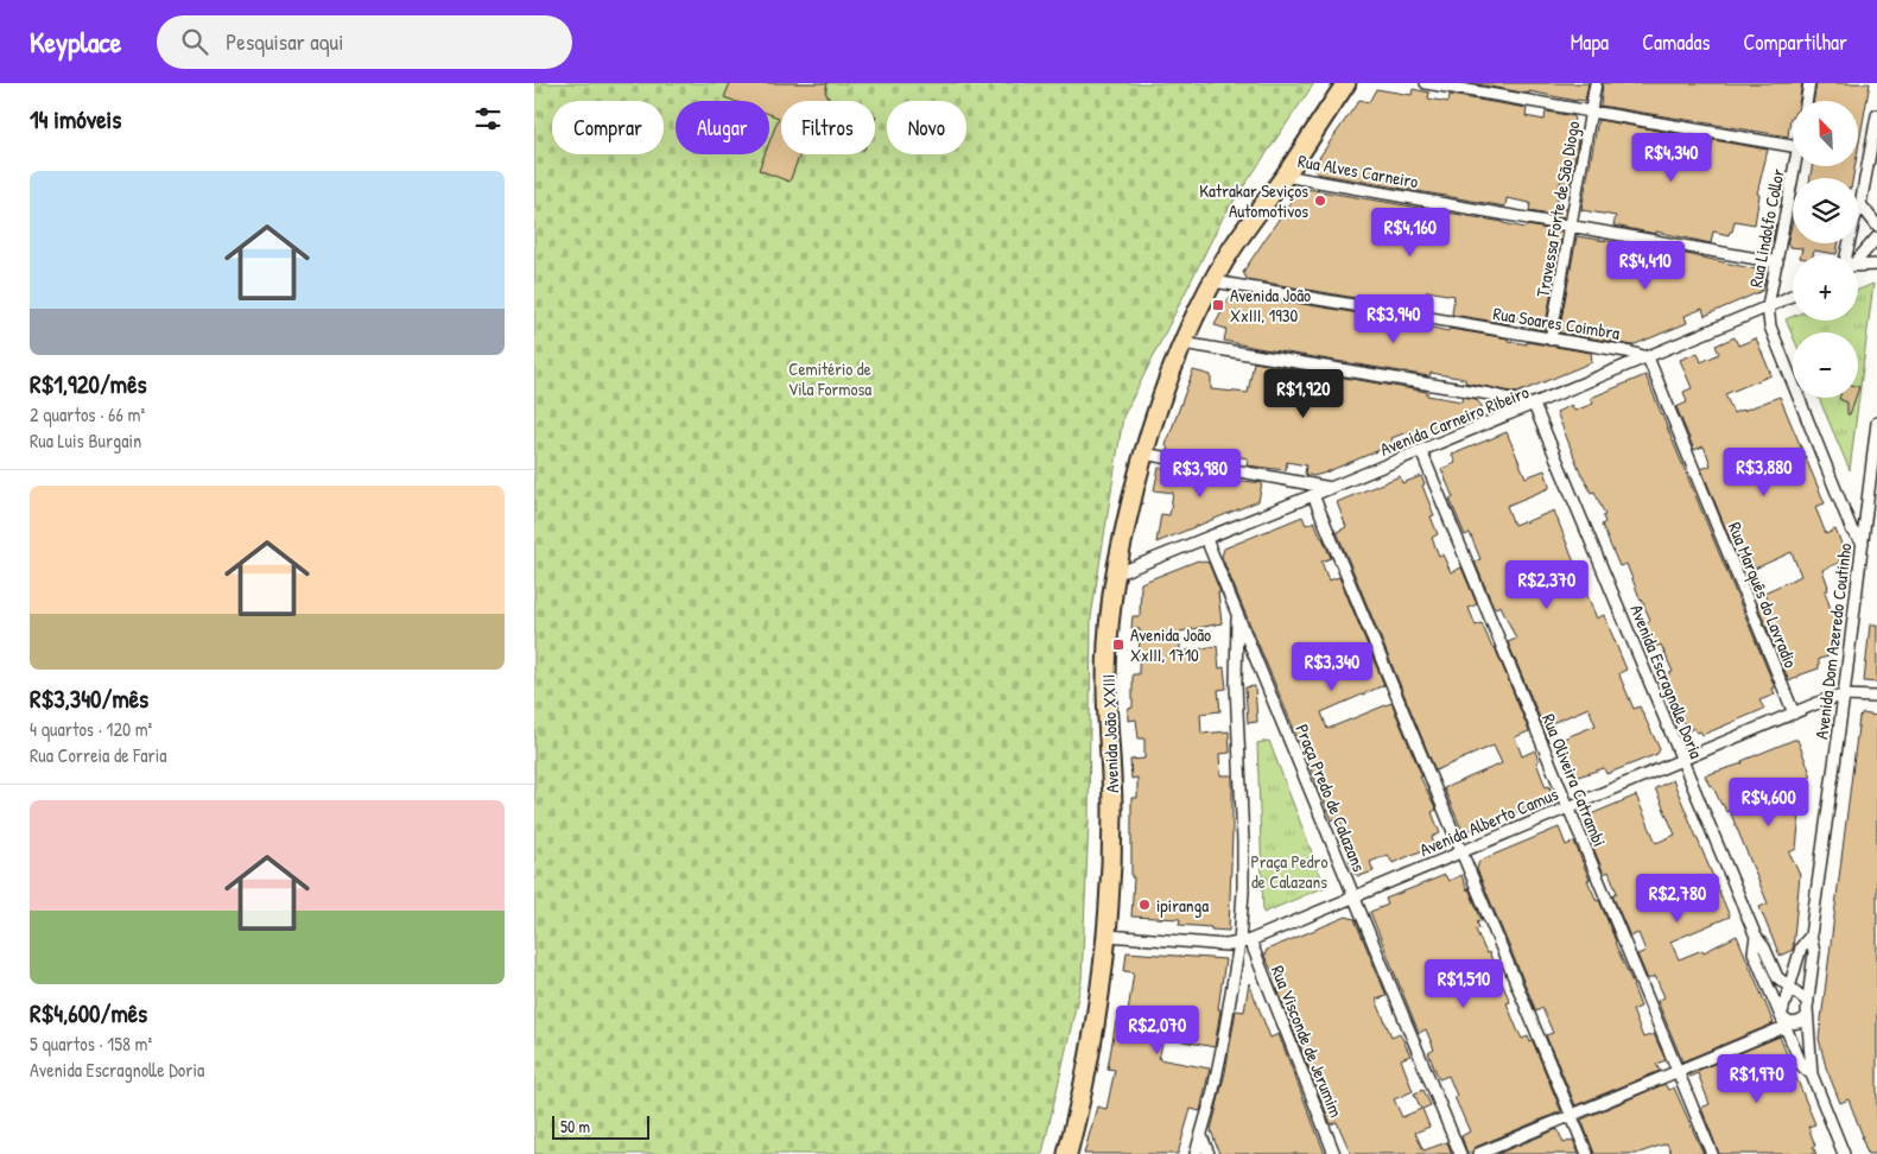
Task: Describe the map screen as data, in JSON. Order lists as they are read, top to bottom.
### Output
{
  "streets": {
    "main road": ["Avenida João XXIII"],
    "street": [
      "Rua Alves Carneiro",
      "Travessa Forte de São Diogo",
      "Rua Lindolfo Collor",
      "Rua Soares Coimbra",
      "Avenida Carneiro Ribeiro",
      "Rua Marquês do Lavradio",
      "Avenida Dom Azeredo Coutinho",
      "Avenida Escragnolle Doria",
      "Rua Oliveira Catrambi",
      "Praça Predo de Calazans",
      "Avenida Alberto Camus",
      "Rua Visconde de Jerumim"
    ]
  },
  "crossings": [
    ["Rua Alves Carneiro", "Travessa Forte de São Diogo"],
    ["Rua Alves Carneiro", "Rua Lindolfo Collor"],
    ["Rua Alves Carneiro", "Avenida João XXIII"],
    ["Travessa Forte de São Diogo", "Rua Soares Coimbra"],
    ["Rua Lindolfo Collor", "Avenida Carneiro Ribeiro"],
    ["Rua Soares Coimbra", "Avenida Carneiro Ribeiro"],
    ["Rua Soares Coimbra", "Rua Marquês do Lavradio"],
    ["Rua Soares Coimbra", "Avenida João XXIII"],
    ["Avenida Carneiro Ribeiro", "Rua Marquês do Lavradio"],
    ["Avenida Carneiro Ribeiro", "Avenida Escragnolle Doria"],
    ["Avenida Carneiro Ribeiro", "Avenida João XXIII"],
    ["Avenida Carneiro Ribeiro", "Rua Oliveira Catrambi"],
    ["Avenida Carneiro Ribeiro", "Praça Predo de Calazans"],
    ["Rua Marquês do Lavradio", "Avenida Alberto Camus"],
    ["Avenida Dom Azeredo Coutinho", "Avenida Escragnolle Doria"],
    ["Avenida Dom Azeredo Coutinho", "Avenida Alberto Camus"],
    ["Avenida Escragnolle Doria", "Avenida Alberto Camus"],
    ["Avenida João XXIII", "Avenida Alberto Camus"],
    ["Rua Oliveira Catrambi", "Avenida Alberto Camus"],
    ["Praça Predo de Calazans", "Avenida Alberto Camus"],
    ["Avenida Alberto Camus", "Rua Visconde de Jerumim"]
  ],
  "parks": ["Cemitério de Vila Formosa", "Praça Pedro de Calazans"],
  "places": {
    "other": ["Katrakar Seviços Automotivos", "ipiranga"],
    "transit": ["Avenida João XxIII, 1930", "Avenida João XxIII, 1710"]
  },
  "scale_bar": "50 m",
  "north": "top left",
  "page": {
    "header": "Keyplace",
    "search": "Pesquisar aqui",
    "nav": ["Mapa", "Camadas", "Compartilhar"],
    "heading": "14 imóveis",
    "map_buttons": ["+", "−"],
    "chip": [
      "Comprar",
      "Alugar",
      "Filtros",
      "Novo"
    ],
    "price": [
      "R$4,340",
      "R$4,160",
      "R$4,410",
      "R$3,940",
      "R$1,920",
      "R$3,880",
      "R$3,980",
      "R$2,370",
      "R$3,340",
      "R$4,600",
      "R$2,780",
      "R$1,510",
      "R$2,070",
      "R$1,970"
    ],
    "list": [
      {
        "name": "R$1,920/mês",
        "note": "2 quartos · 66 m² · Rua Luis Burgain"
      },
      {
        "name": "R$3,340/mês",
        "note": "4 quartos · 120 m² · Rua Correia de Faria"
      },
      {
        "name": "R$4,600/mês",
        "note": "5 quartos · 158 m² · Avenida Escragnolle Doria"
      }
    ],
    "scale": "50 m"
  }
}
